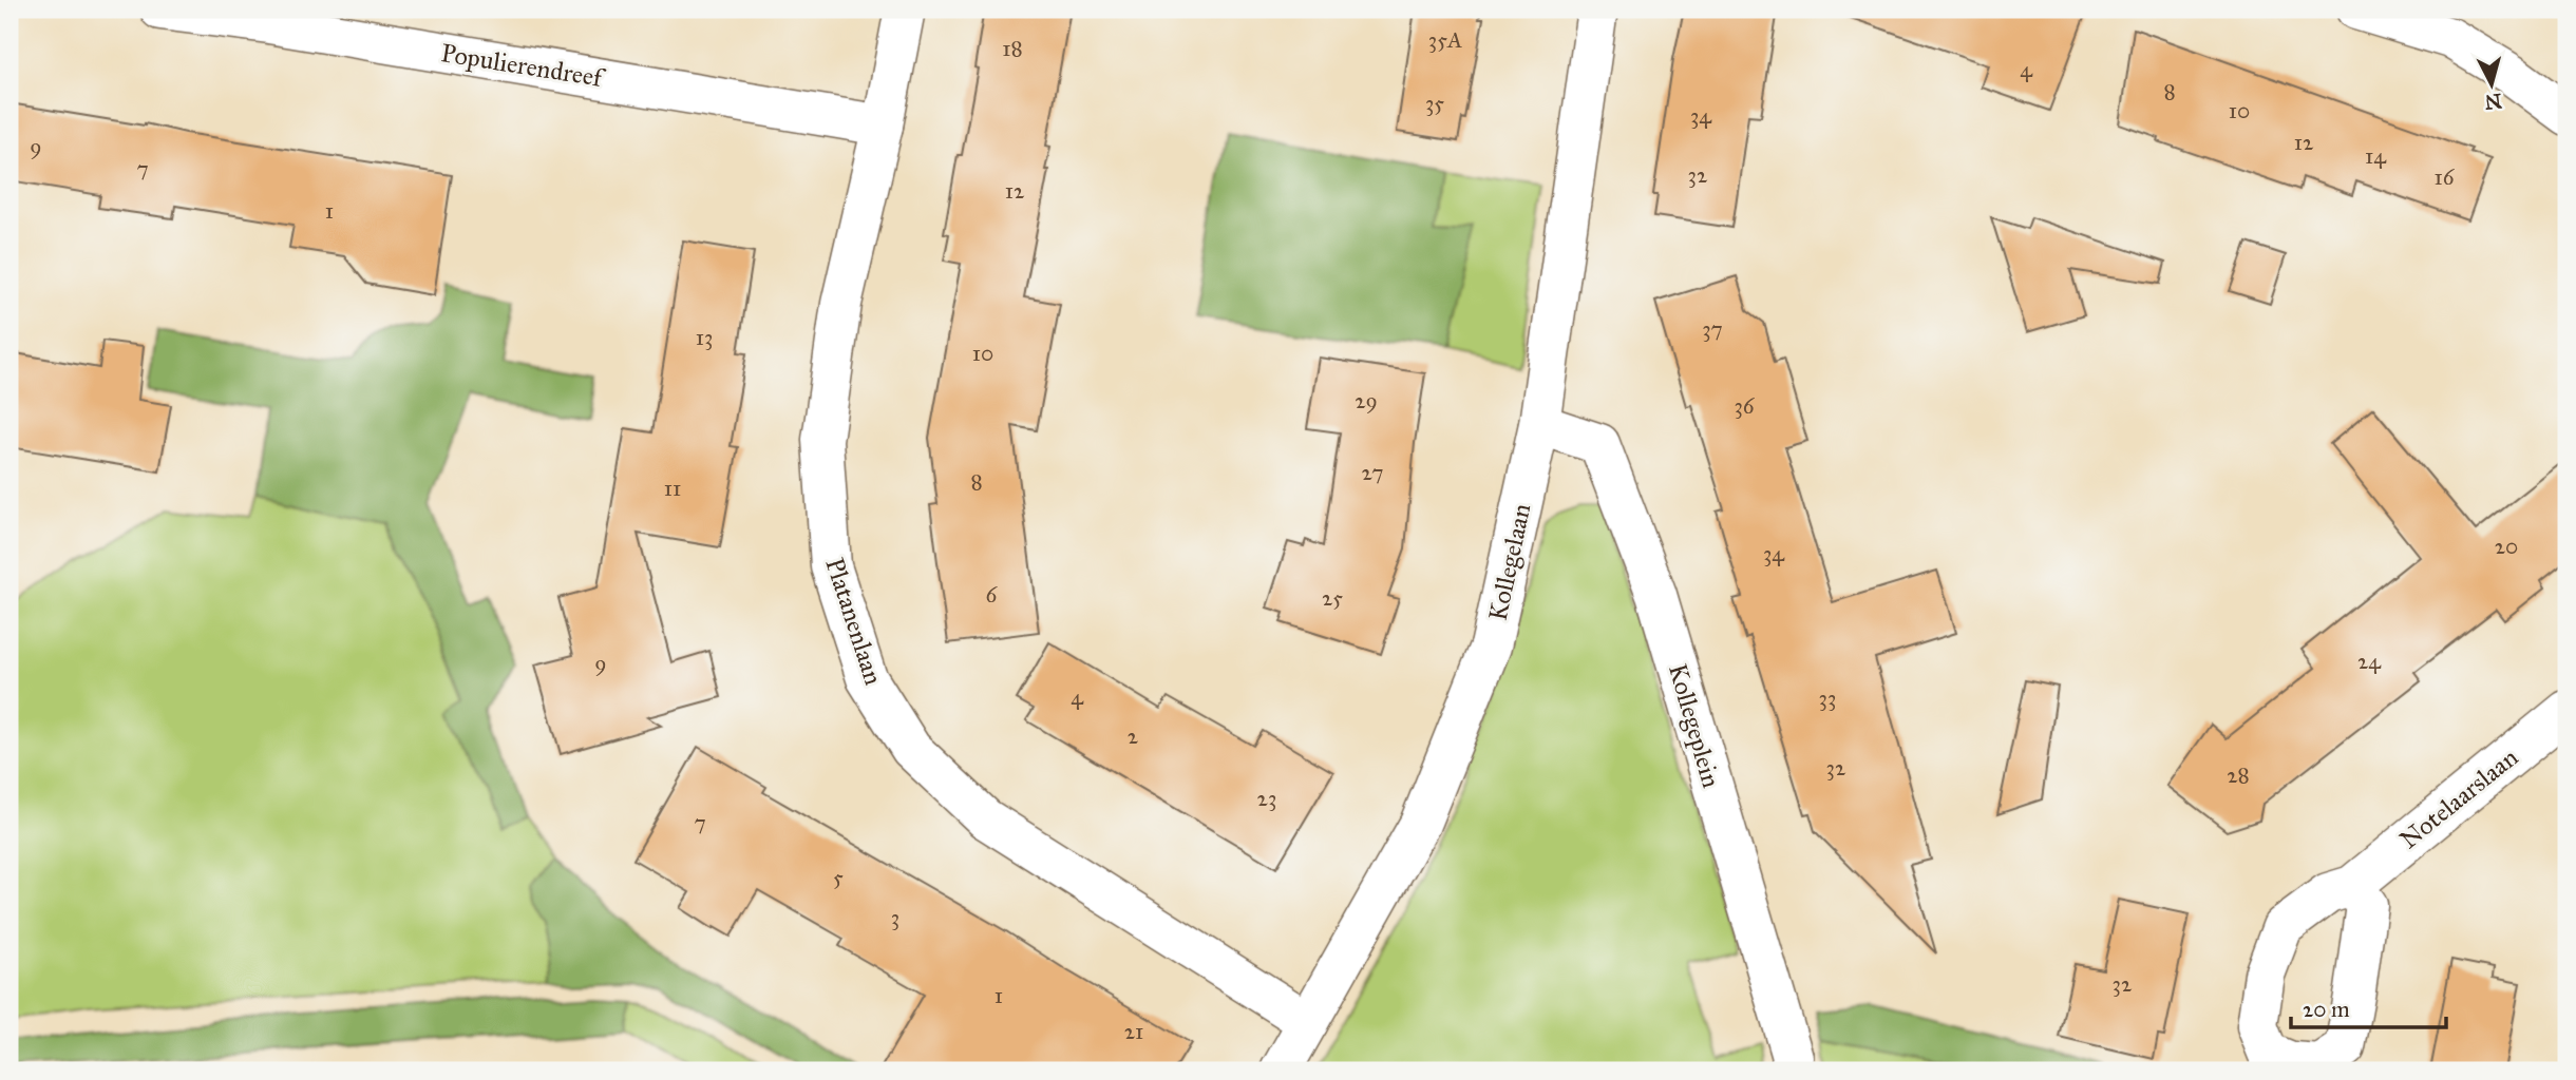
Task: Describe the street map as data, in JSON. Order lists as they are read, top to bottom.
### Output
{
  "streets": {
    "street": [
      "Populierendreef",
      "Kollegelaan",
      "Platanenlaan",
      "Kollegeplein",
      "Notelaarslaan"
    ]
  },
  "crossings": [
    ["Populierendreef", "Platanenlaan"],
    ["Kollegelaan", "Platanenlaan"],
    ["Kollegelaan", "Kollegeplein"]
  ],
  "house_numbers": [
    "35A",
    "18",
    "4",
    "8",
    "35",
    "10",
    "34",
    "12",
    "9",
    "14",
    "7",
    "32",
    "16",
    "12",
    "1",
    "37",
    "13",
    "10",
    "29",
    "36",
    "27",
    "8",
    "11",
    "20",
    "34",
    "6",
    "25",
    "24",
    "9",
    "4",
    "33",
    "2",
    "32",
    "28",
    "23",
    "7",
    "5",
    "3",
    "32",
    "1",
    "21"
  ],
  "scale_bar": "20 m",
  "north": "bottom"
}
